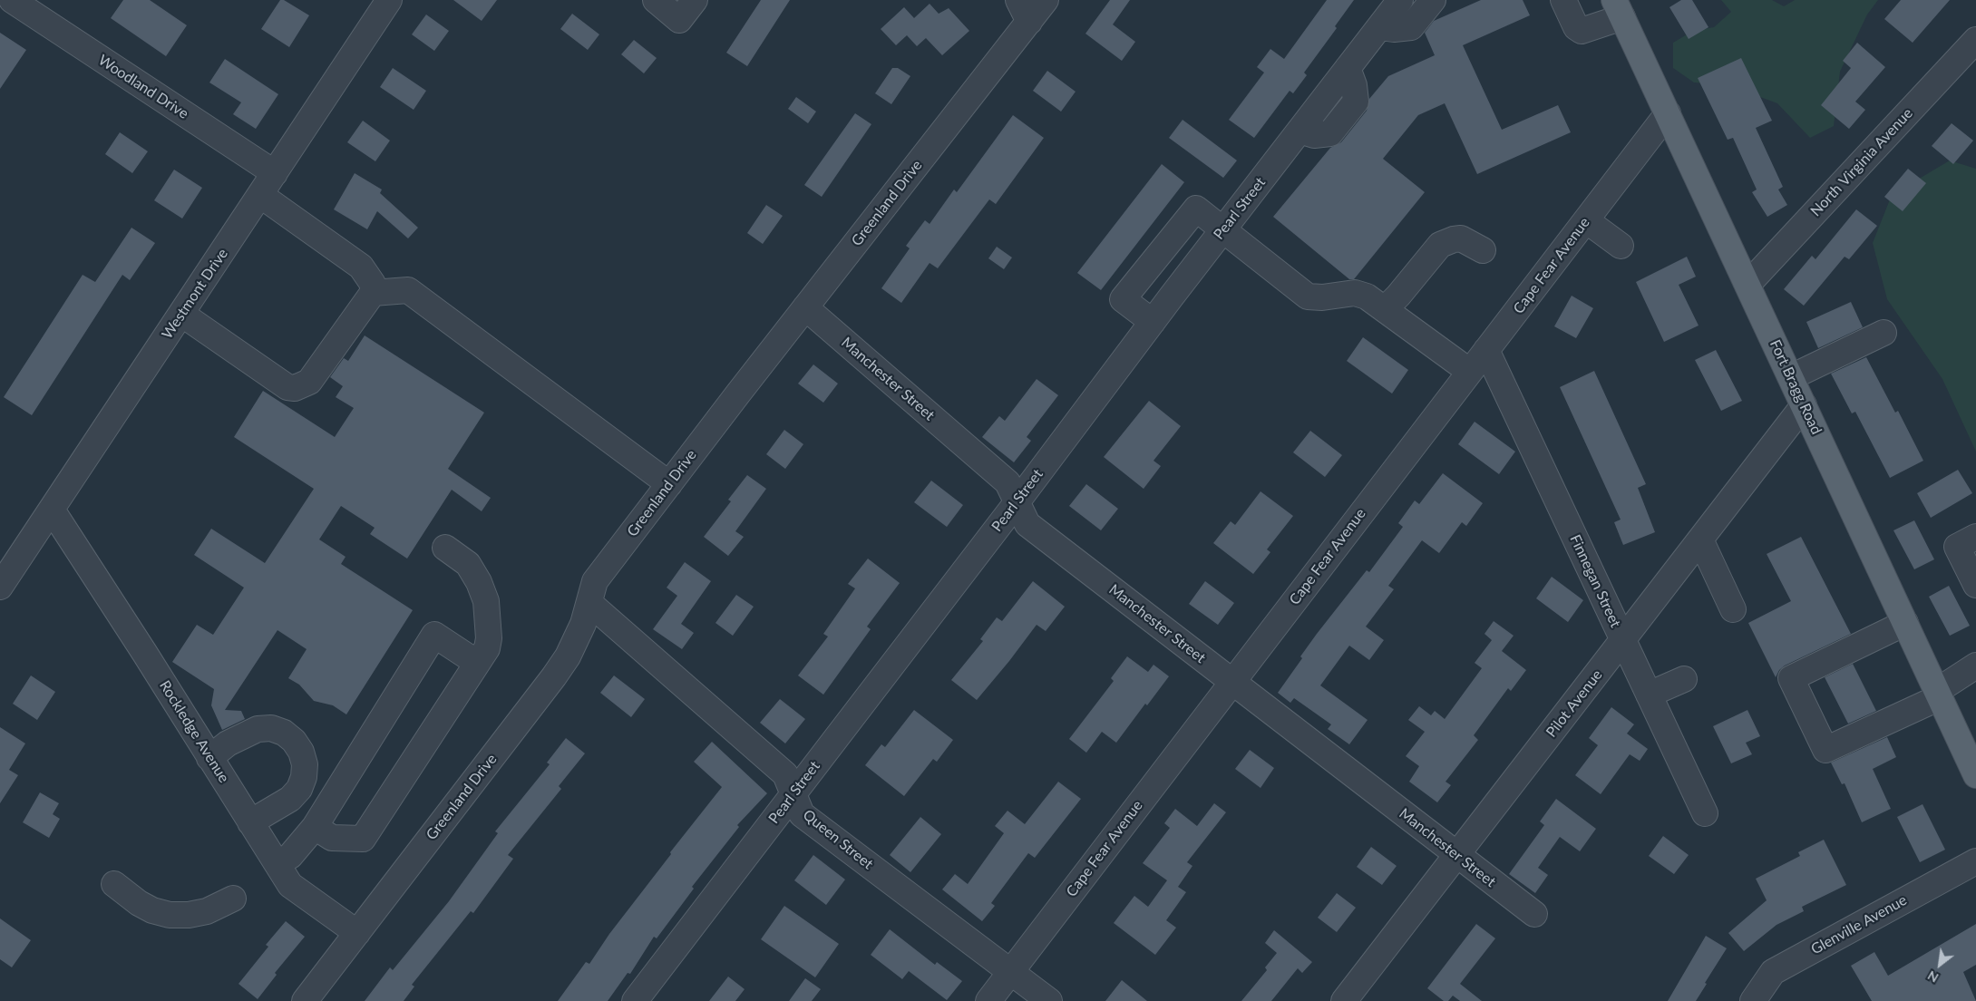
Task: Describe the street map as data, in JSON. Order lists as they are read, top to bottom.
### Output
{
  "streets": {
    "main road": ["Fort Bragg Road"],
    "street": [
      "Woodland Drive",
      "North Virginia Avenue",
      "Greenland Drive",
      "Pearl Street",
      "Cape Fear Avenue",
      "Westmont Drive",
      "Manchester Street",
      "Finnegan Street",
      "Pilot Avenue",
      "Rockledge Avenue",
      "Queen Street",
      "Glenville Avenue"
    ]
  },
  "crossings": [
    ["Woodland Drive", "Westmont Drive"],
    ["North Virginia Avenue", "Fort Bragg Road"],
    ["Greenland Drive", "Manchester Street"],
    ["Greenland Drive", "Rockledge Avenue"],
    ["Greenland Drive", "Queen Street"],
    ["Pearl Street", "Manchester Street"],
    ["Pearl Street", "Queen Street"],
    ["Cape Fear Avenue", "Manchester Street"],
    ["Cape Fear Avenue", "Fort Bragg Road"],
    ["Cape Fear Avenue", "Finnegan Street"],
    ["Cape Fear Avenue", "Queen Street"],
    ["Westmont Drive", "Rockledge Avenue"],
    ["Manchester Street", "Pilot Avenue"],
    ["Fort Bragg Road", "Pilot Avenue"],
    ["Finnegan Street", "Pilot Avenue"]
  ],
  "north": "bottom left"
}
